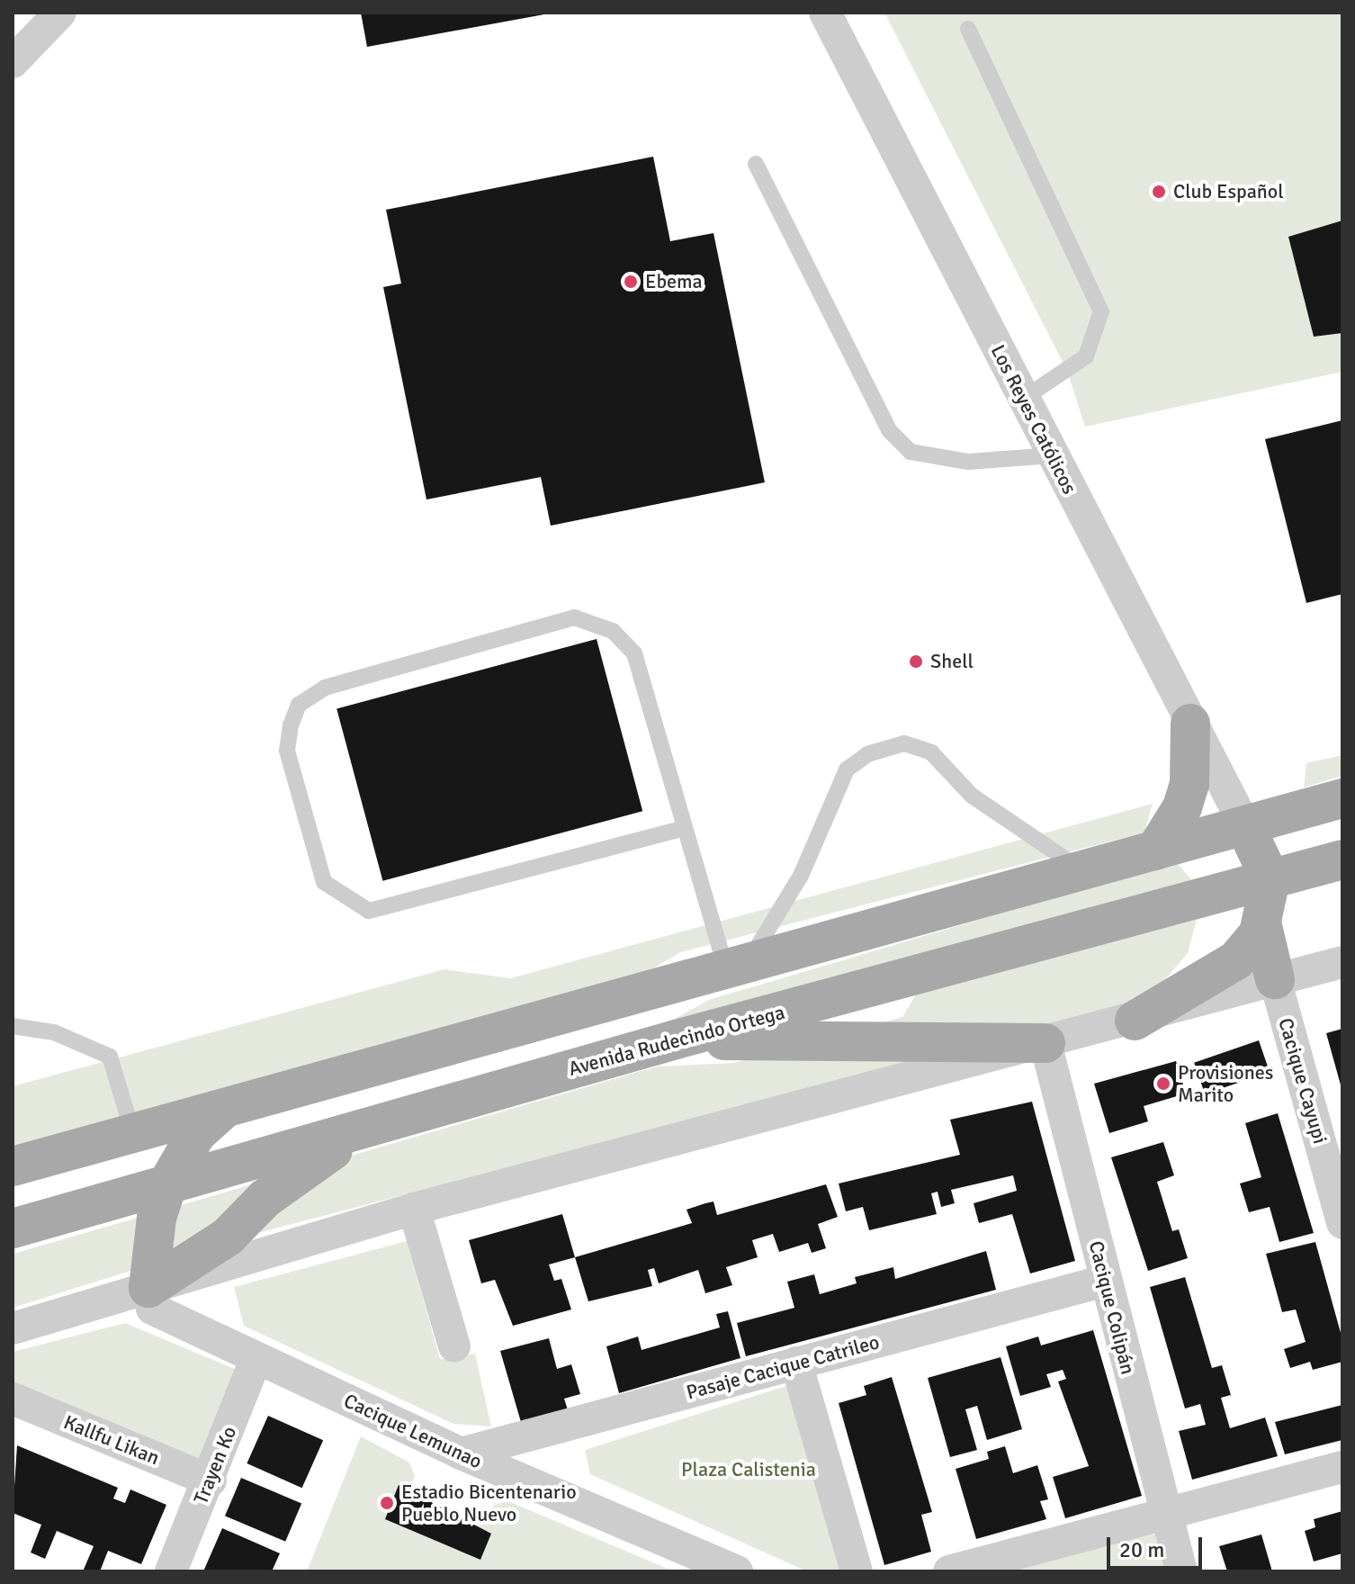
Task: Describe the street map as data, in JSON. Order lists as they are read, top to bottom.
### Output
{
  "streets": {
    "main road": ["Avenida Rudecindo Ortega"],
    "street": [
      "Los Reyes Católicos",
      "Cacique Cayupi",
      "Cacique Colipán",
      "Pasaje Cacique Catrileo",
      "Cacique Lemunao",
      "Kallfu Likan",
      "Trayen Ko"
    ]
  },
  "crossings": [
    ["Cacique Colipán", "Pasaje Cacique Catrileo"],
    ["Pasaje Cacique Catrileo", "Cacique Lemunao"],
    ["Cacique Lemunao", "Trayen Ko"],
    ["Kallfu Likan", "Trayen Ko"]
  ],
  "parks": ["Plaza Calistenia"],
  "places": [
    "Club Español",
    "Ebema",
    "Shell",
    "Provisiones Marito",
    "Estadio Bicentenario Pueblo Nuevo"
  ],
  "scale_bar": "20 m"
}
